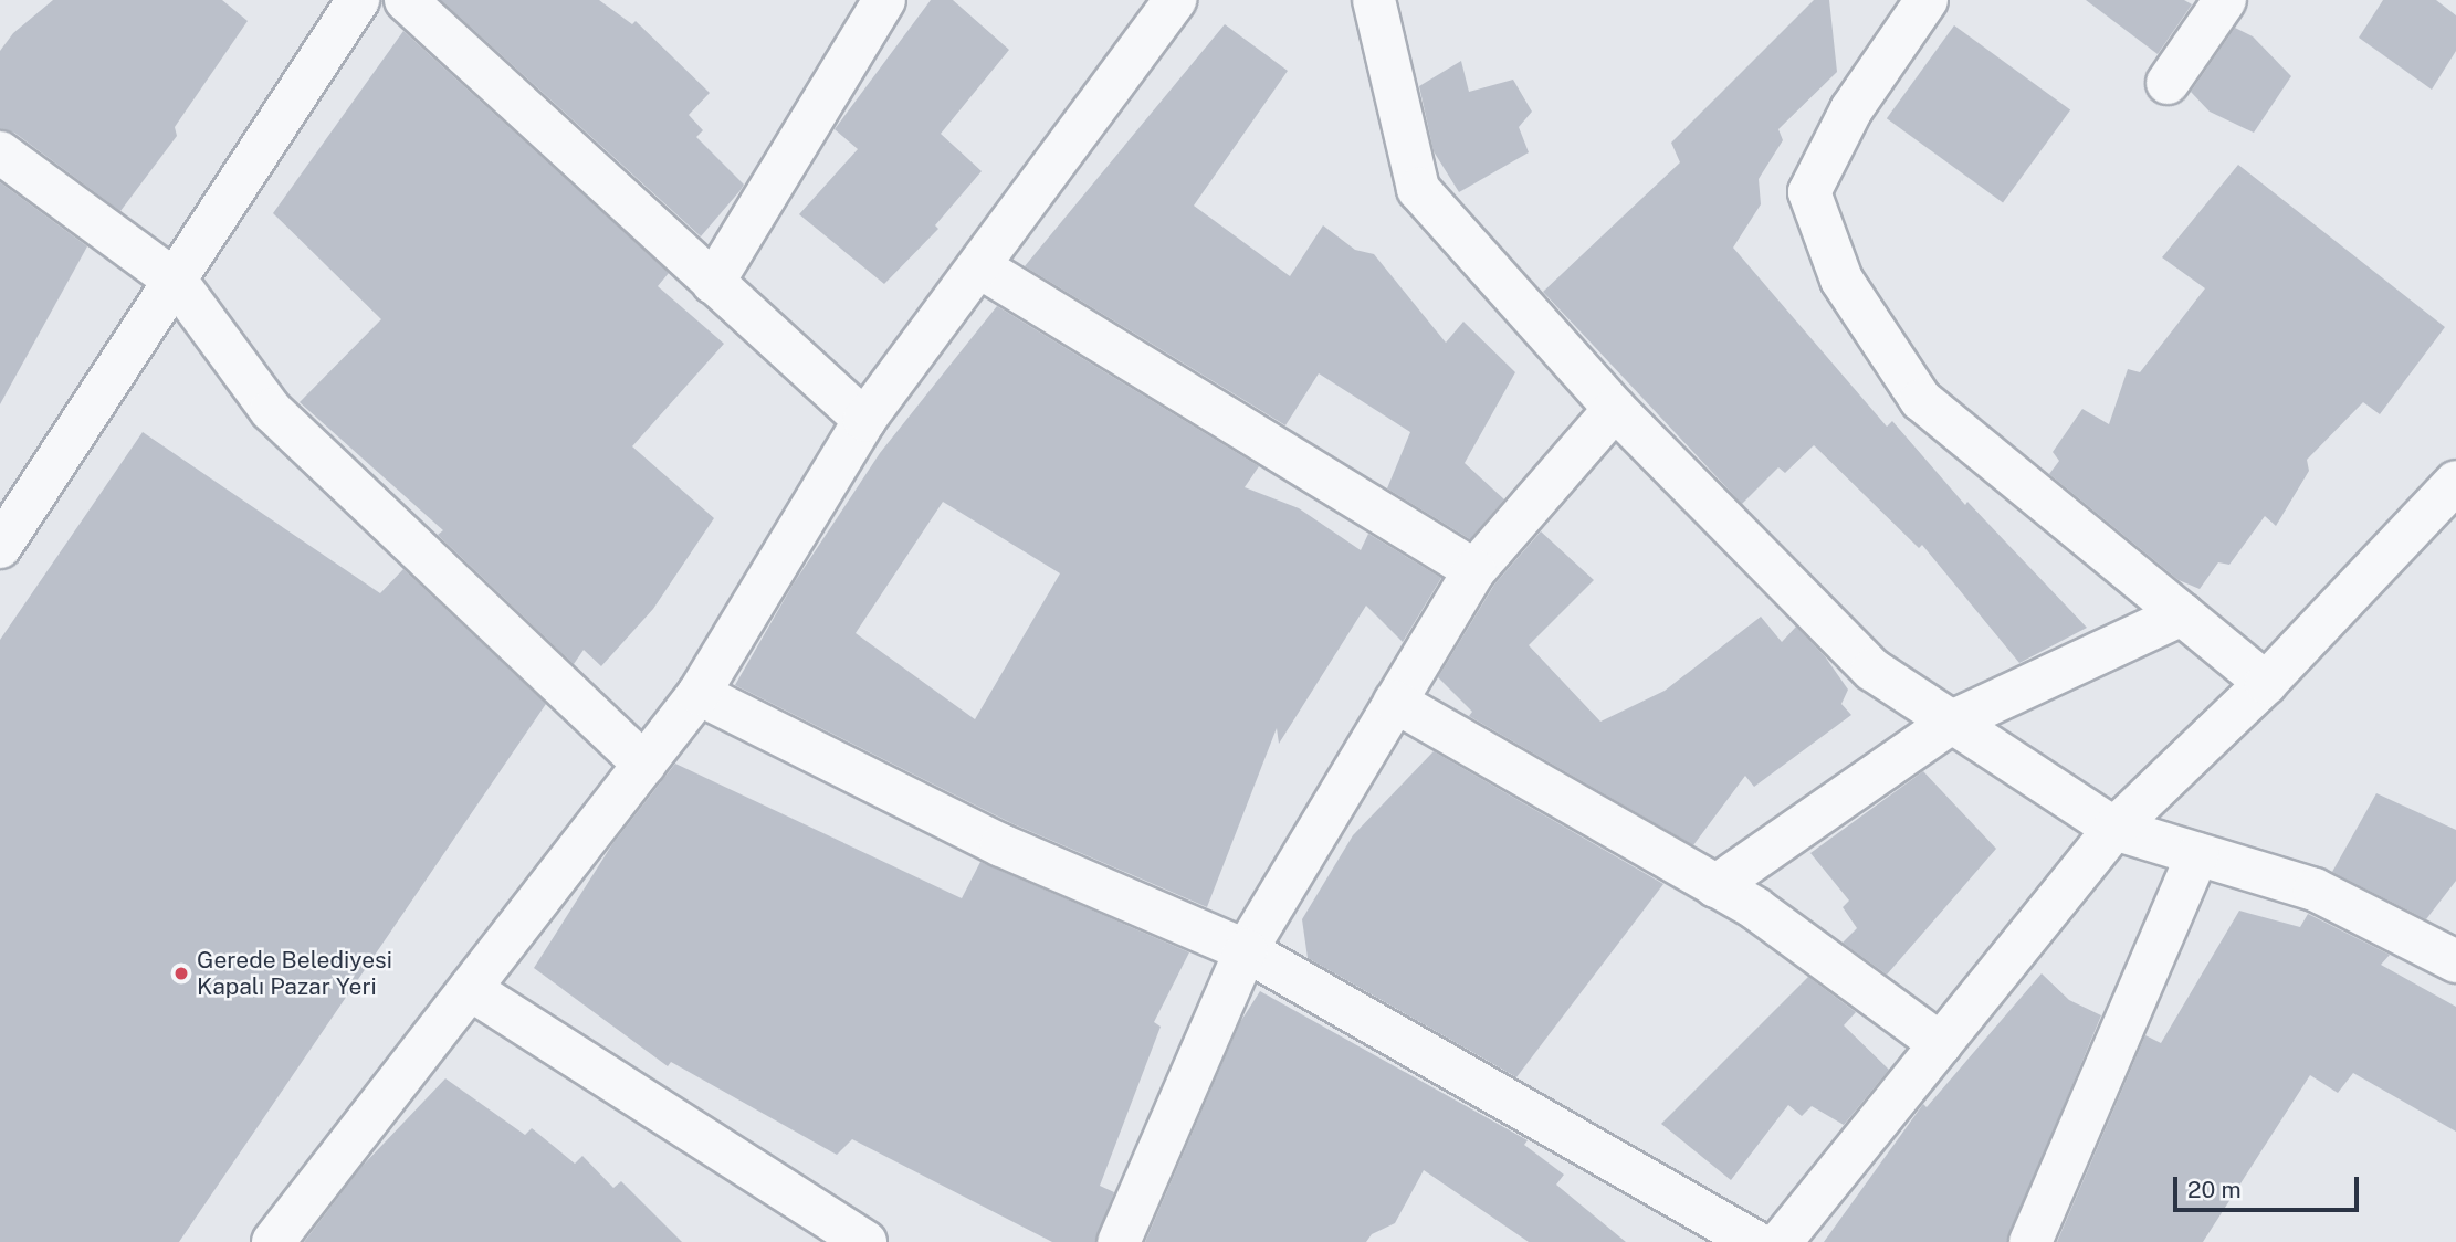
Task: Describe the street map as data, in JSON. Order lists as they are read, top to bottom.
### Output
{
  "places": ["Gerede Belediyesi Kapalı Pazar Yeri"],
  "scale_bar": "20 m"
}
